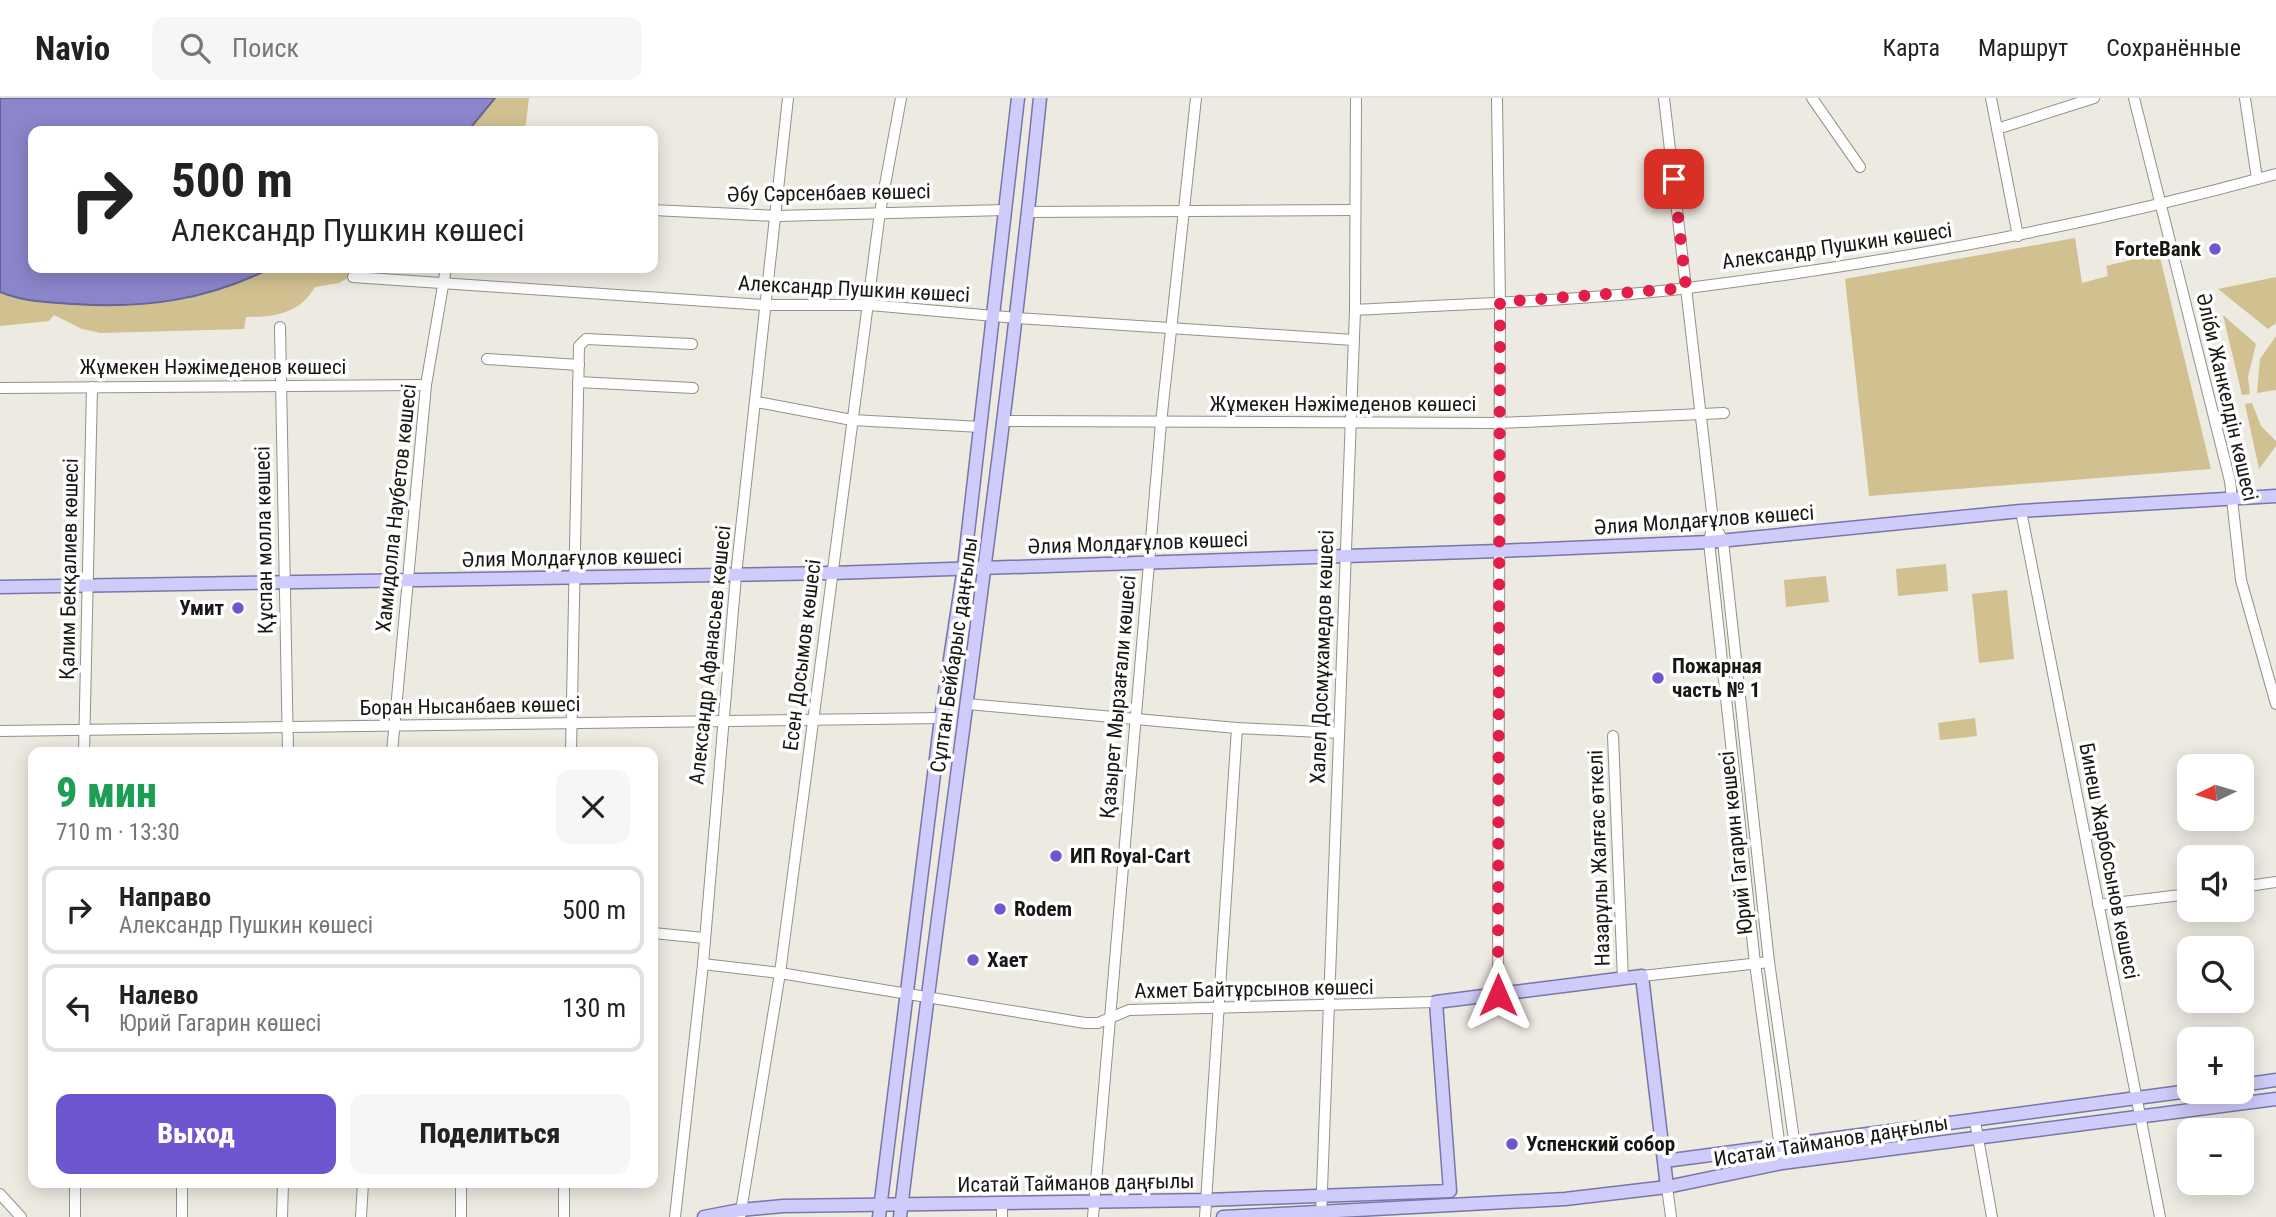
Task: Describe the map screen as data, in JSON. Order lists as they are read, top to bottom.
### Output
{
  "streets": {
    "main road": [
      "Әлия Молдағұлов көшесі",
      "Сұлтан Бейбарыс даңғылы",
      "Ахмет Байтұрсынов көшесі",
      "Исатай Тайманов даңғылы"
    ],
    "street": [
      "Әбу Сәрсенбаев көшесі",
      "Александр Пушкин көшесі",
      "Жұмекен Нәжімеденов көшесі",
      "Әліби Жанкелдін көшесі",
      "Хамидолла Наубетов көшесі",
      "Құспан молла көшесі",
      "Қалим Бекқалиев көшесі",
      "Александр Афанасьев көшесі",
      "Есен Досымов көшесі",
      "Халел Досмұхамедов көшесі",
      "Қазырет Мырзағали көшесі",
      "Боран Нысанбаев көшесі",
      "Юрий Гагарин көшесі",
      "Назарұлы Жалғас өткелі",
      "Бинеш Жарбосынов көшесі"
    ]
  },
  "crossings": [
    ["Әбу Сәрсенбаев көшесі", "Александр Афанасьев көшесі"],
    ["Әбу Сәрсенбаев көшесі", "Есен Досымов көшесі"],
    ["Әбу Сәрсенбаев көшесі", "Сұлтан Бейбарыс даңғылы"],
    ["Александр Пушкин көшесі", "Әліби Жанкелдін көшесі"],
    ["Александр Пушкин көшесі", "Хамидолла Наубетов көшесі"],
    ["Александр Пушкин көшесі", "Александр Афанасьев көшесі"],
    ["Александр Пушкин көшесі", "Есен Досымов көшесі"],
    ["Александр Пушкин көшесі", "Сұлтан Бейбарыс даңғылы"],
    ["Александр Пушкин көшесі", "Халел Досмұхамедов көшесі"],
    ["Александр Пушкин көшесі", "Қазырет Мырзағали көшесі"],
    ["Александр Пушкин көшесі", "Юрий Гагарин көшесі"],
    ["Жұмекен Нәжімеденов көшесі", "Хамидолла Наубетов көшесі"],
    ["Жұмекен Нәжімеденов көшесі", "Құспан молла көшесі"],
    ["Жұмекен Нәжімеденов көшесі", "Қалим Бекқалиев көшесі"],
    ["Жұмекен Нәжімеденов көшесі", "Сұлтан Бейбарыс даңғылы"],
    ["Жұмекен Нәжімеденов көшесі", "Халел Досмұхамедов көшесі"],
    ["Жұмекен Нәжімеденов көшесі", "Қазырет Мырзағали көшесі"],
    ["Жұмекен Нәжімеденов көшесі", "Юрий Гагарин көшесі"],
    ["Әліби Жанкелдін көшесі", "Әлия Молдағұлов көшесі"],
    ["Хамидолла Наубетов көшесі", "Әлия Молдағұлов көшесі"],
    ["Хамидолла Наубетов көшесі", "Боран Нысанбаев көшесі"],
    ["Әлия Молдағұлов көшесі", "Құспан молла көшесі"],
    ["Әлия Молдағұлов көшесі", "Қалим Бекқалиев көшесі"],
    ["Әлия Молдағұлов көшесі", "Александр Афанасьев көшесі"],
    ["Әлия Молдағұлов көшесі", "Есен Досымов көшесі"],
    ["Әлия Молдағұлов көшесі", "Сұлтан Бейбарыс даңғылы"],
    ["Әлия Молдағұлов көшесі", "Халел Досмұхамедов көшесі"],
    ["Әлия Молдағұлов көшесі", "Қазырет Мырзағали көшесі"],
    ["Әлия Молдағұлов көшесі", "Юрий Гагарин көшесі"],
    ["Әлия Молдағұлов көшесі", "Бинеш Жарбосынов көшесі"],
    ["Құспан молла көшесі", "Боран Нысанбаев көшесі"],
    ["Қалим Бекқалиев көшесі", "Боран Нысанбаев көшесі"],
    ["Александр Афанасьев көшесі", "Боран Нысанбаев көшесі"],
    ["Александр Афанасьев көшесі", "Ахмет Байтұрсынов көшесі"],
    ["Есен Досымов көшесі", "Боран Нысанбаев көшесі"],
    ["Есен Досымов көшесі", "Ахмет Байтұрсынов көшесі"],
    ["Есен Досымов көшесі", "Исатай Тайманов даңғылы"],
    ["Сұлтан Бейбарыс даңғылы", "Боран Нысанбаев көшесі"],
    ["Сұлтан Бейбарыс даңғылы", "Ахмет Байтұрсынов көшесі"],
    ["Сұлтан Бейбарыс даңғылы", "Исатай Тайманов даңғылы"],
    ["Халел Досмұхамедов көшесі", "Ахмет Байтұрсынов көшесі"],
    ["Халел Досмұхамедов көшесі", "Исатай Тайманов даңғылы"],
    ["Қазырет Мырзағали көшесі", "Ахмет Байтұрсынов көшесі"],
    ["Қазырет Мырзағали көшесі", "Исатай Тайманов даңғылы"],
    ["Юрий Гагарин көшесі", "Ахмет Байтұрсынов көшесі"],
    ["Юрий Гагарин көшесі", "Исатай Тайманов даңғылы"],
    ["Назарұлы Жалғас өткелі", "Ахмет Байтұрсынов көшесі"],
    ["Бинеш Жарбосынов көшесі", "Исатай Тайманов даңғылы"]
  ],
  "places": [
    "ForteBank",
    "Умит",
    "Пожарная часть № 1",
    "ИП Royal-Cart",
    "Rodem",
    "Хает",
    "Успенский собор"
  ],
  "north": "left",
  "page": {
    "header": "Navio",
    "search": "Поиск",
    "nav": ["Карта", "Маршрут", "Сохранённые"],
    "turn": ["500 m", "Александр Пушкин көшесі"],
    "heading": ["9 мин", "710 m · 13:30"],
    "map_buttons": ["+", "−"],
    "list": [
      {
        "name": "Направо",
        "note": "Александр Пушкин көшесі",
        "value": "500 m"
      },
      {
        "name": "Налево",
        "note": "Юрий Гагарин көшесі",
        "value": "130 m"
      }
    ],
    "buttons": ["Выход", "Поделиться"]
  }
}
